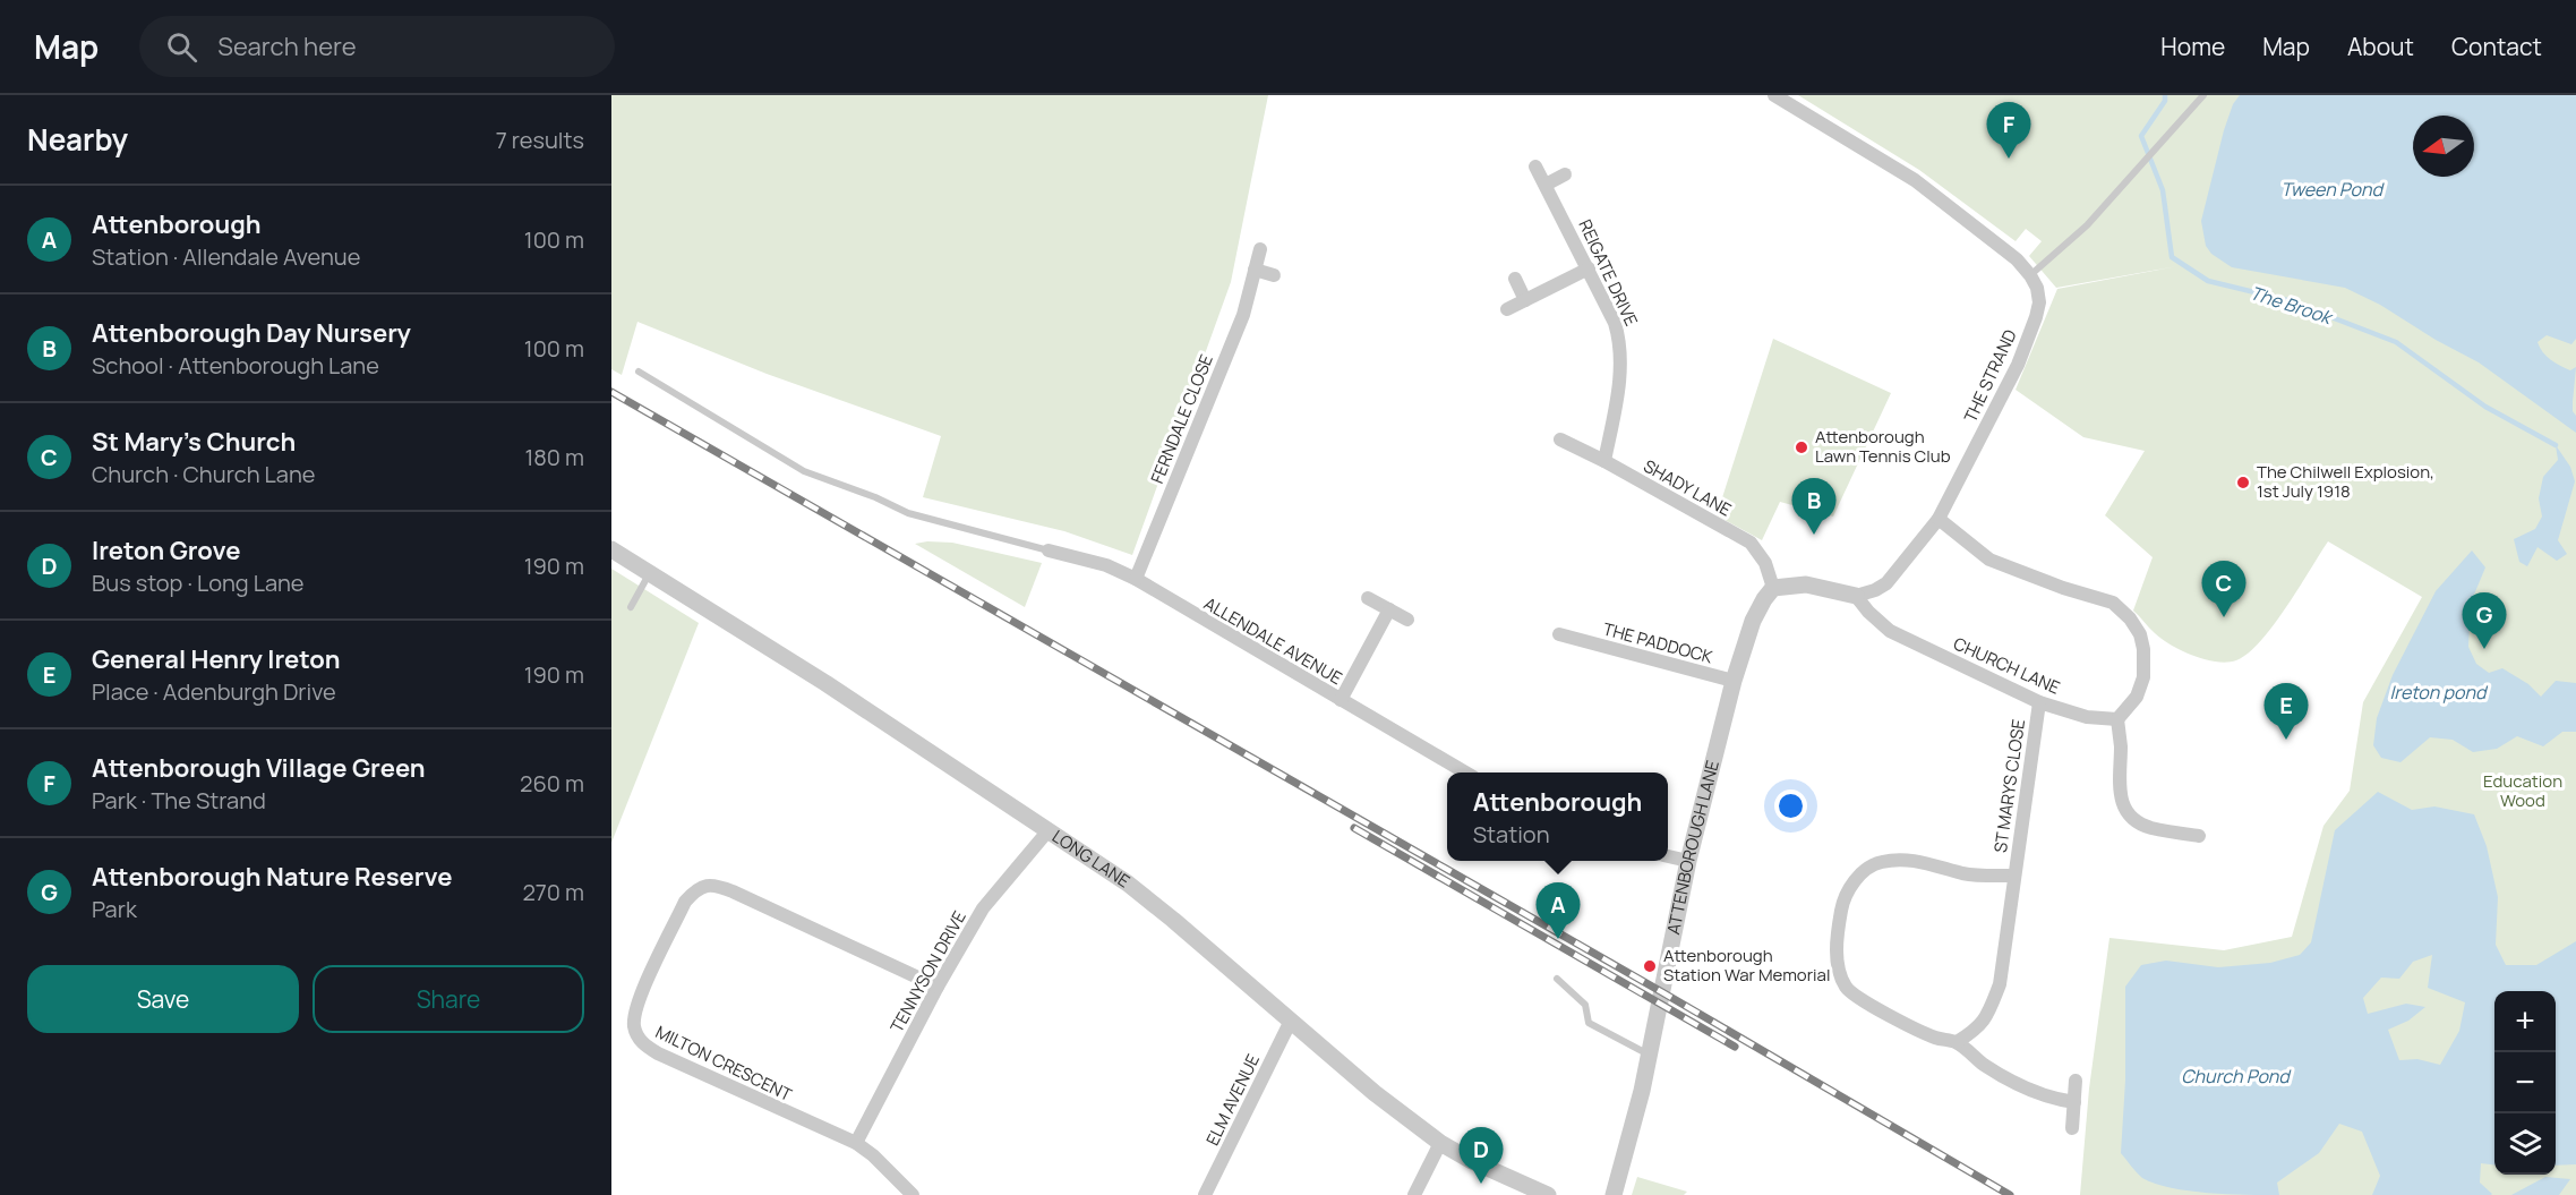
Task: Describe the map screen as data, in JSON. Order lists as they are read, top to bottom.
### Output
{
  "streets": {
    "street": [
      "REIGATE DRIVE",
      "THE STRAND",
      "FERNDALE CLOSE",
      "SHADY LANE",
      "ALLENDALE AVENUE",
      "THE PADDOCK",
      "CHURCH LANE",
      "ST MARYS CLOSE",
      "ATTENBOROUGH LANE",
      "LONG LANE",
      "TENNYSON DRIVE",
      "MILTON CRESCENT",
      "ELM AVENUE"
    ]
  },
  "crossings": [
    ["REIGATE DRIVE", "SHADY LANE"],
    ["THE STRAND", "CHURCH LANE"],
    ["FERNDALE CLOSE", "ALLENDALE AVENUE"],
    ["SHADY LANE", "ATTENBOROUGH LANE"],
    ["THE PADDOCK", "ATTENBOROUGH LANE"],
    ["CHURCH LANE", "ST MARYS CLOSE"],
    ["LONG LANE", "TENNYSON DRIVE"],
    ["LONG LANE", "ELM AVENUE"],
    ["TENNYSON DRIVE", "MILTON CRESCENT"]
  ],
  "water": [
    "Tween Pond",
    "The Brook",
    "Ireton pond",
    "Church Pond"
  ],
  "parks": ["Education Wood"],
  "places": ["Attenborough Lawn Tennis Club", "The Chilwell Explosion, 1st July 1918", "Attenborough Station War Memorial"],
  "north": "left",
  "page": {
    "header": "Map",
    "search": "Search here",
    "nav": [
      "Home",
      "Map",
      "About",
      "Contact"
    ],
    "heading": ["Nearby", "7 results"],
    "pins": [
      "F",
      "B",
      "C",
      "G",
      "E",
      "A",
      "D"
    ],
    "list": [
      {
        "mark": "A",
        "name": "Attenborough",
        "note": "Station · Allendale Avenue",
        "value": "100 m"
      },
      {
        "mark": "B",
        "name": "Attenborough Day Nursery",
        "note": "School · Attenborough Lane",
        "value": "100 m"
      },
      {
        "mark": "C",
        "name": "St Mary's Church",
        "note": "Church · Church Lane",
        "value": "180 m"
      },
      {
        "mark": "D",
        "name": "Ireton Grove",
        "note": "Bus stop · Long Lane",
        "value": "190 m"
      },
      {
        "mark": "E",
        "name": "General Henry Ireton",
        "note": "Place · Adenburgh Drive",
        "value": "190 m"
      },
      {
        "mark": "F",
        "name": "Attenborough Village Green",
        "note": "Park · The Strand",
        "value": "260 m"
      },
      {
        "mark": "G",
        "name": "Attenborough Nature Reserve",
        "note": "Park",
        "value": "270 m"
      }
    ],
    "popup": ["Attenborough", "Station"],
    "buttons": ["Save", "Share"],
    "map_buttons": ["+", "−"]
  }
}
